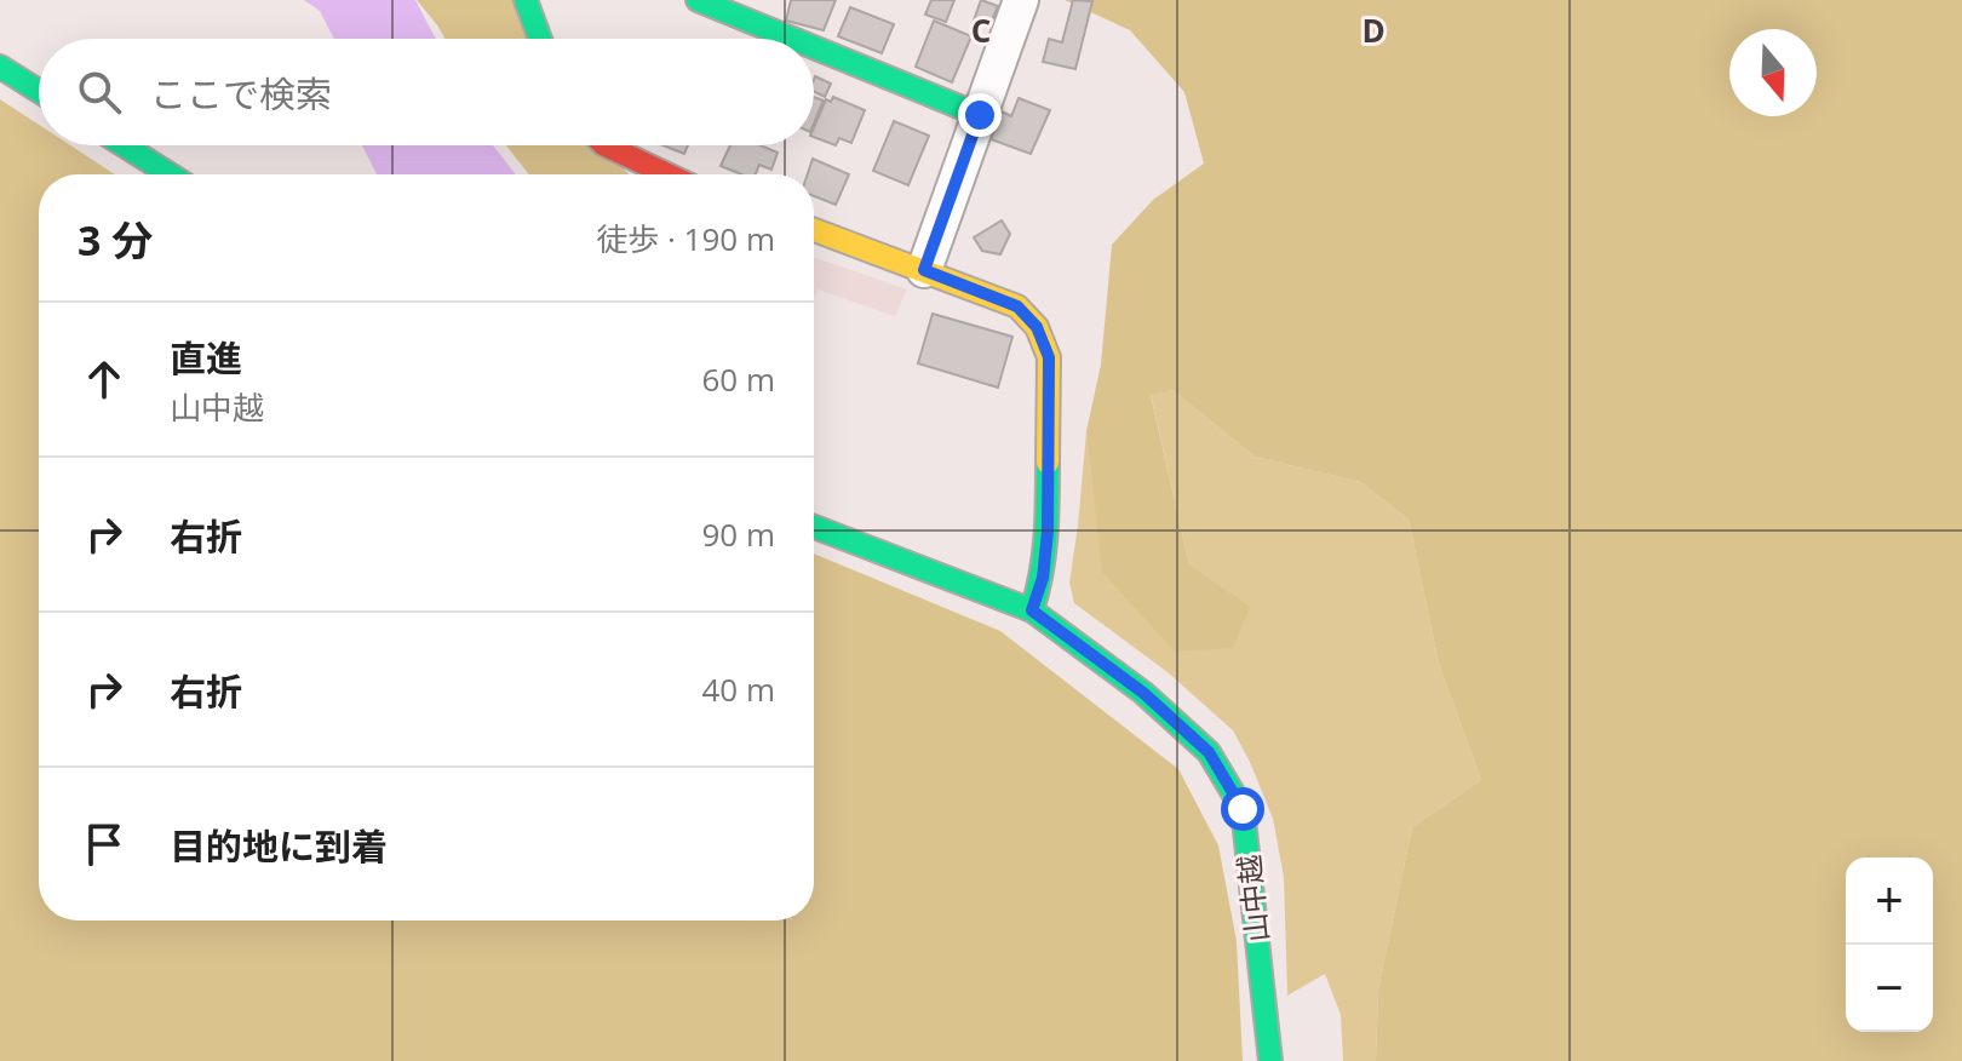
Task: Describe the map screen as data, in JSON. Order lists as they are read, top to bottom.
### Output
{
  "streets": {
    "street": ["山中越"]
  },
  "north": "bottom",
  "page": {
    "search": "ここで検索",
    "heading": ["3 分", "徒歩 · 190 m"],
    "list": [
      ["直進", "山中越", "60 m"],
      ["右折", "90 m"],
      ["右折", "40 m"],
      "目的地に到着"
    ],
    "map_buttons": ["+", "−"]
  },
  "grid": {
    "columns": ["C", "D"]
  }
}
